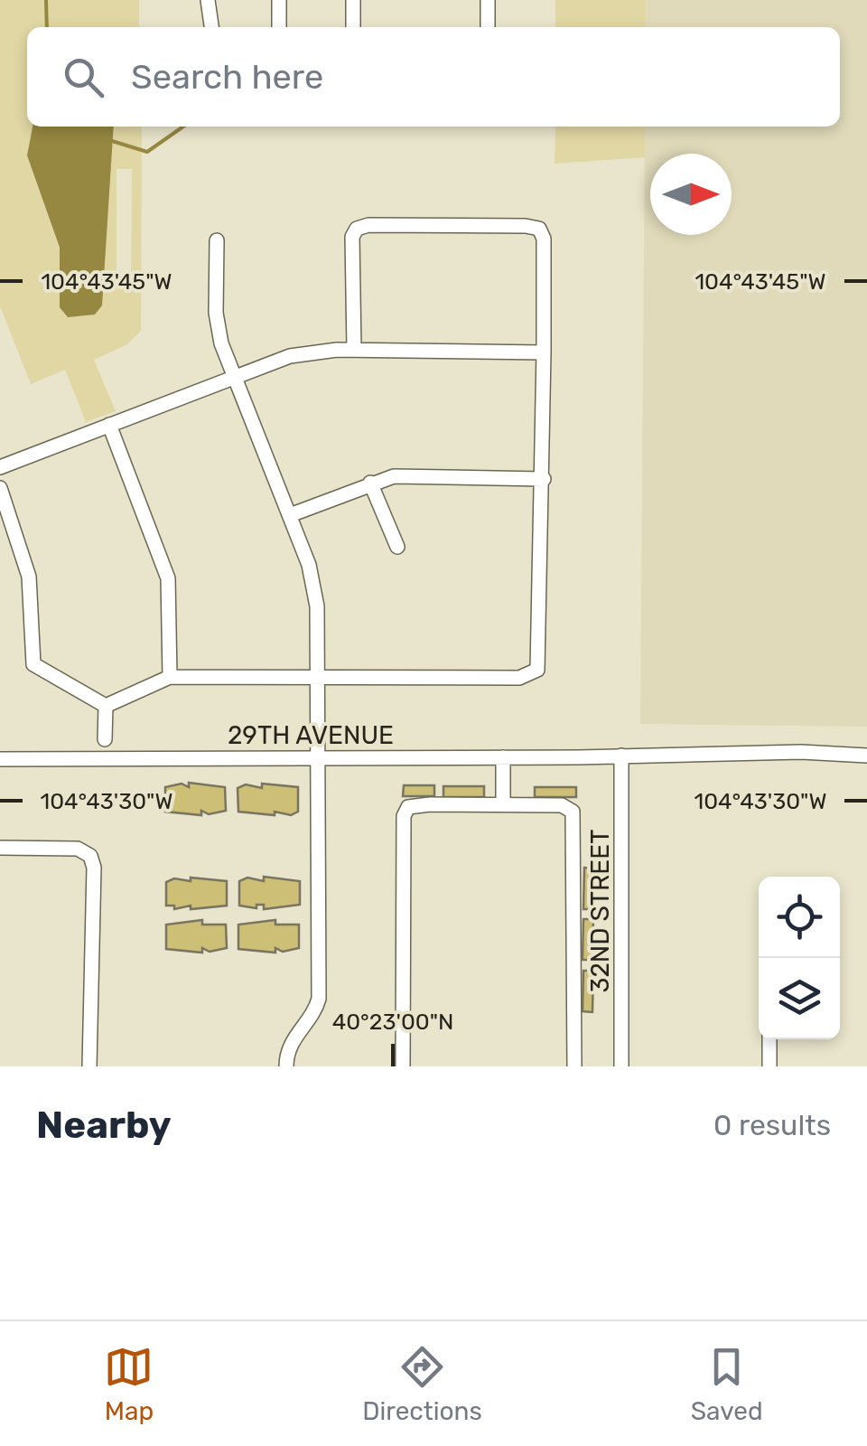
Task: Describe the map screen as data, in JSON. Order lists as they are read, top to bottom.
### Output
{
  "streets": {
    "street": ["29TH AVENUE", "32ND STREET"]
  },
  "crossings": [
    ["29TH AVENUE", "32ND STREET"]
  ],
  "north": "right",
  "page": {
    "search": "Search here",
    "heading": ["Nearby", "0 results"],
    "nav": ["Map", "Directions", "Saved"]
  },
  "coordinates": ["104°43'45\"W", "104°43'30\"W", "40°23'00\"N"]
}
